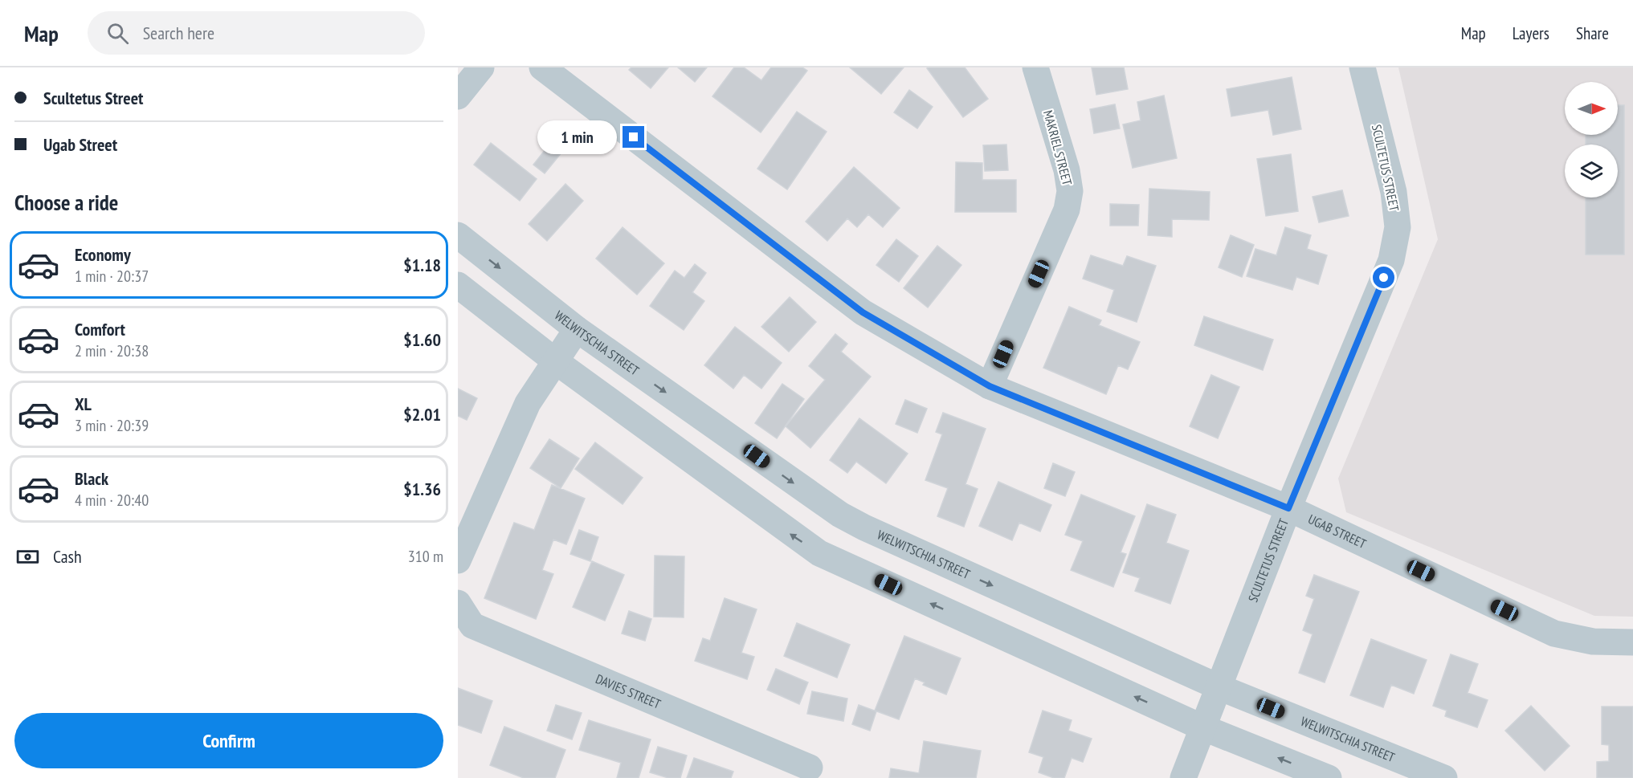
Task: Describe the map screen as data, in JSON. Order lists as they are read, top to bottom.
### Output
{
  "streets": {
    "street": [
      "MAKRIEL STREET",
      "SCULTETUS STREET",
      "WELWITSCHIA STREET",
      "UGAB STREET",
      "DAVIES STREET"
    ]
  },
  "crossings": [
    ["MAKRIEL STREET", "UGAB STREET"],
    ["SCULTETUS STREET", "WELWITSCHIA STREET"],
    ["SCULTETUS STREET", "UGAB STREET"]
  ],
  "north": "right",
  "page": {
    "header": "Map",
    "search": "Search here",
    "nav": ["Map", "Layers", "Share"],
    "banner": ["Scultetus Street", "Ugab Street"],
    "bubble": "1 min",
    "heading": "Choose a ride",
    "list": [
      {
        "name": "Economy",
        "note": "1 min · 20:37",
        "value": "$1.18"
      },
      {
        "name": "Comfort",
        "note": "2 min · 20:38",
        "value": "$1.60"
      },
      {
        "name": "XL",
        "note": "3 min · 20:39",
        "value": "$2.01"
      },
      {
        "name": "Black",
        "note": "4 min · 20:40",
        "value": "$1.36"
      }
    ],
    "pay": ["Cash", "310 m"],
    "buttons": "Confirm"
  }
}
